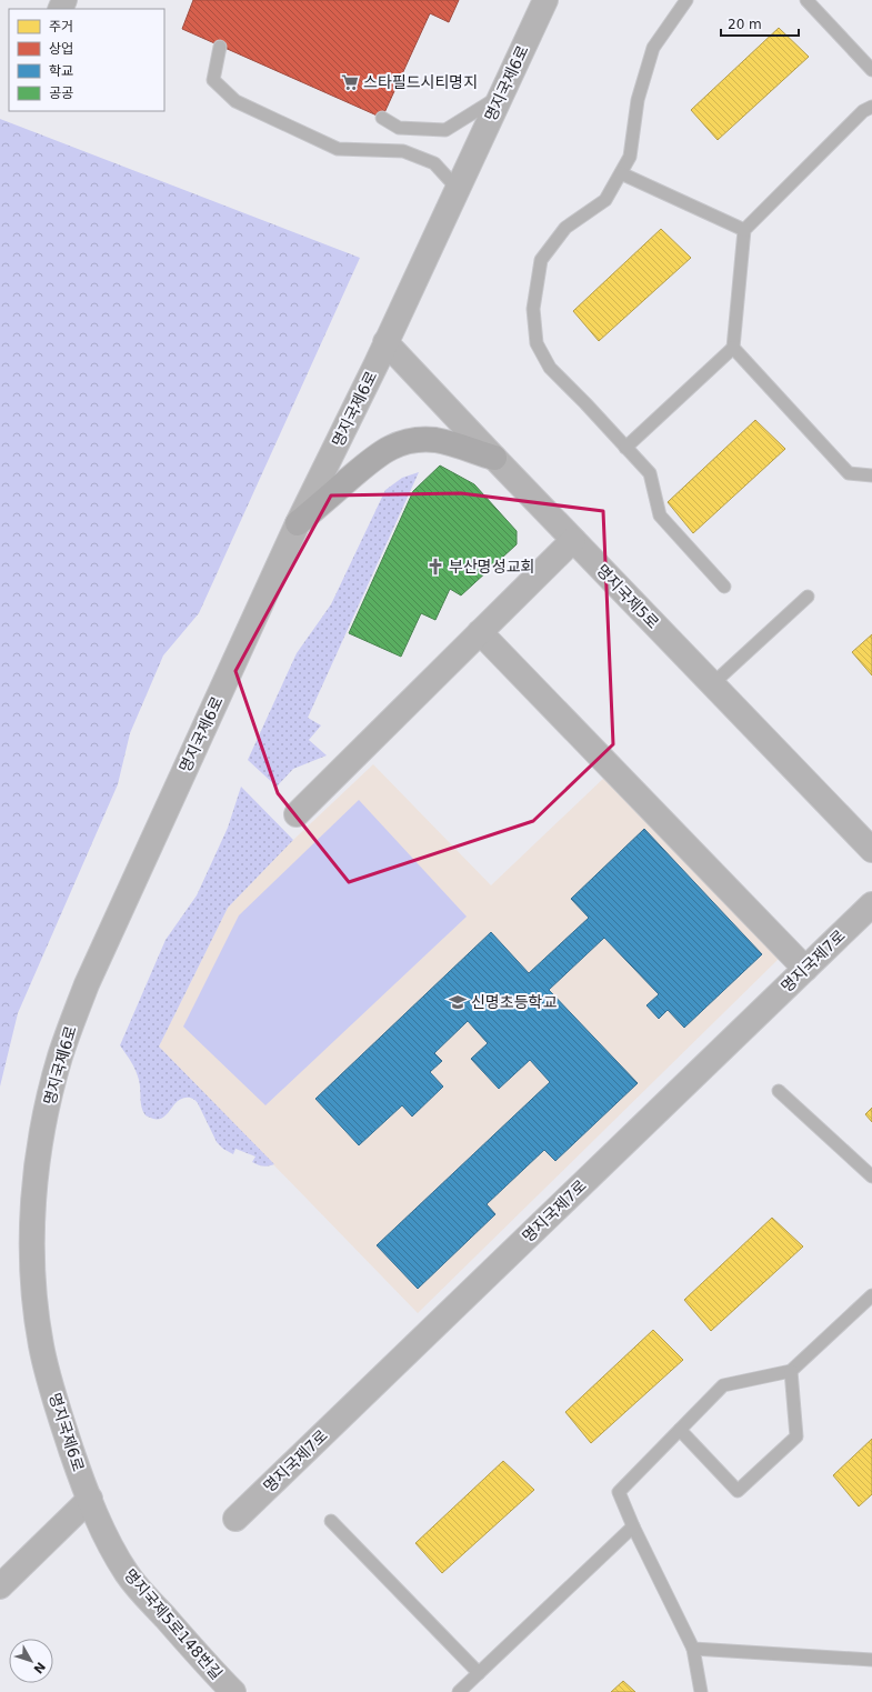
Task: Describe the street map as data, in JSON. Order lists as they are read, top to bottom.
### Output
{
  "streets": {
    "street": [
      "명지국제6로",
      "명지국제5로",
      "명지국제7로",
      "명지국제5로148번길"
    ]
  },
  "crossings": [
    ["명지국제6로", "명지국제5로"],
    ["명지국제6로", "명지국제5로148번길"]
  ],
  "places": {
    "supermarket": ["스타필드시티명지"],
    "church": ["부산명성교회"],
    "school or university": ["신명초등학교"]
  },
  "legend": [
    "주거",
    "상업",
    "학교",
    "공공"
  ],
  "scale_bar": "20 m",
  "north": "bottom right"
}
